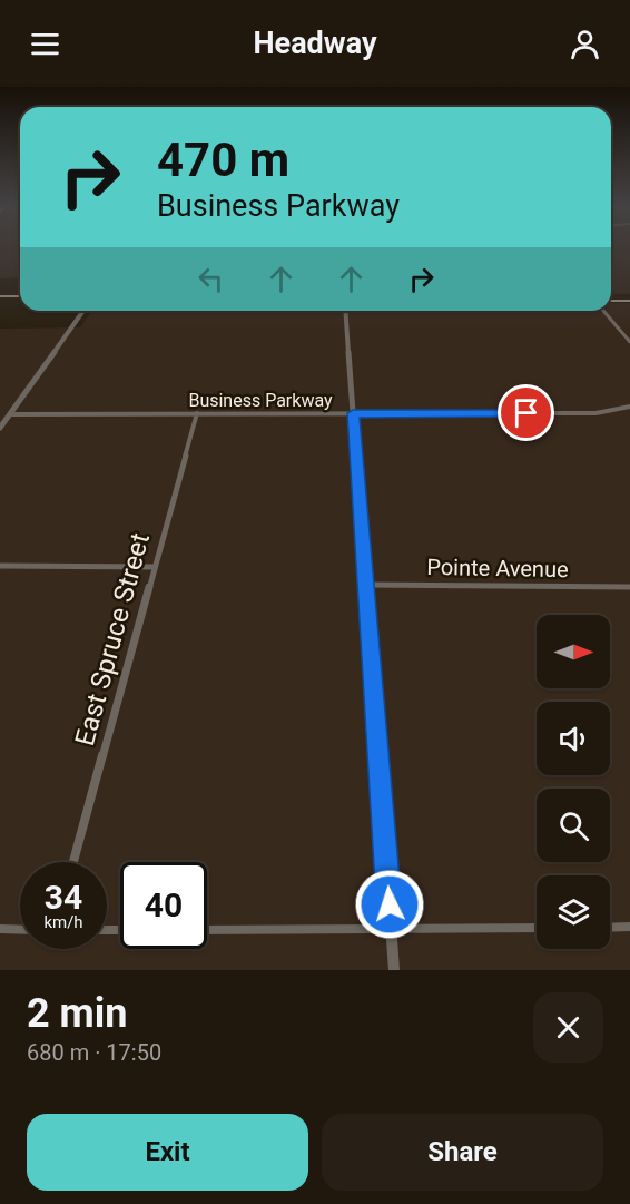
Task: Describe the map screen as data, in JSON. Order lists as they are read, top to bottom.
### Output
{
  "streets": {
    "street": ["Business Parkway", "Pointe Avenue", "East Spruce Street"]
  },
  "crossings": [
    ["Business Parkway", "East Spruce Street"]
  ],
  "north": "right",
  "page": {
    "header": "Headway",
    "turn": ["470 m", "Business Parkway"],
    "speed": "34 km/h",
    "limit": "40",
    "heading": ["2 min", "680 m · 17:50"],
    "buttons": ["Exit", "Share"]
  }
}
